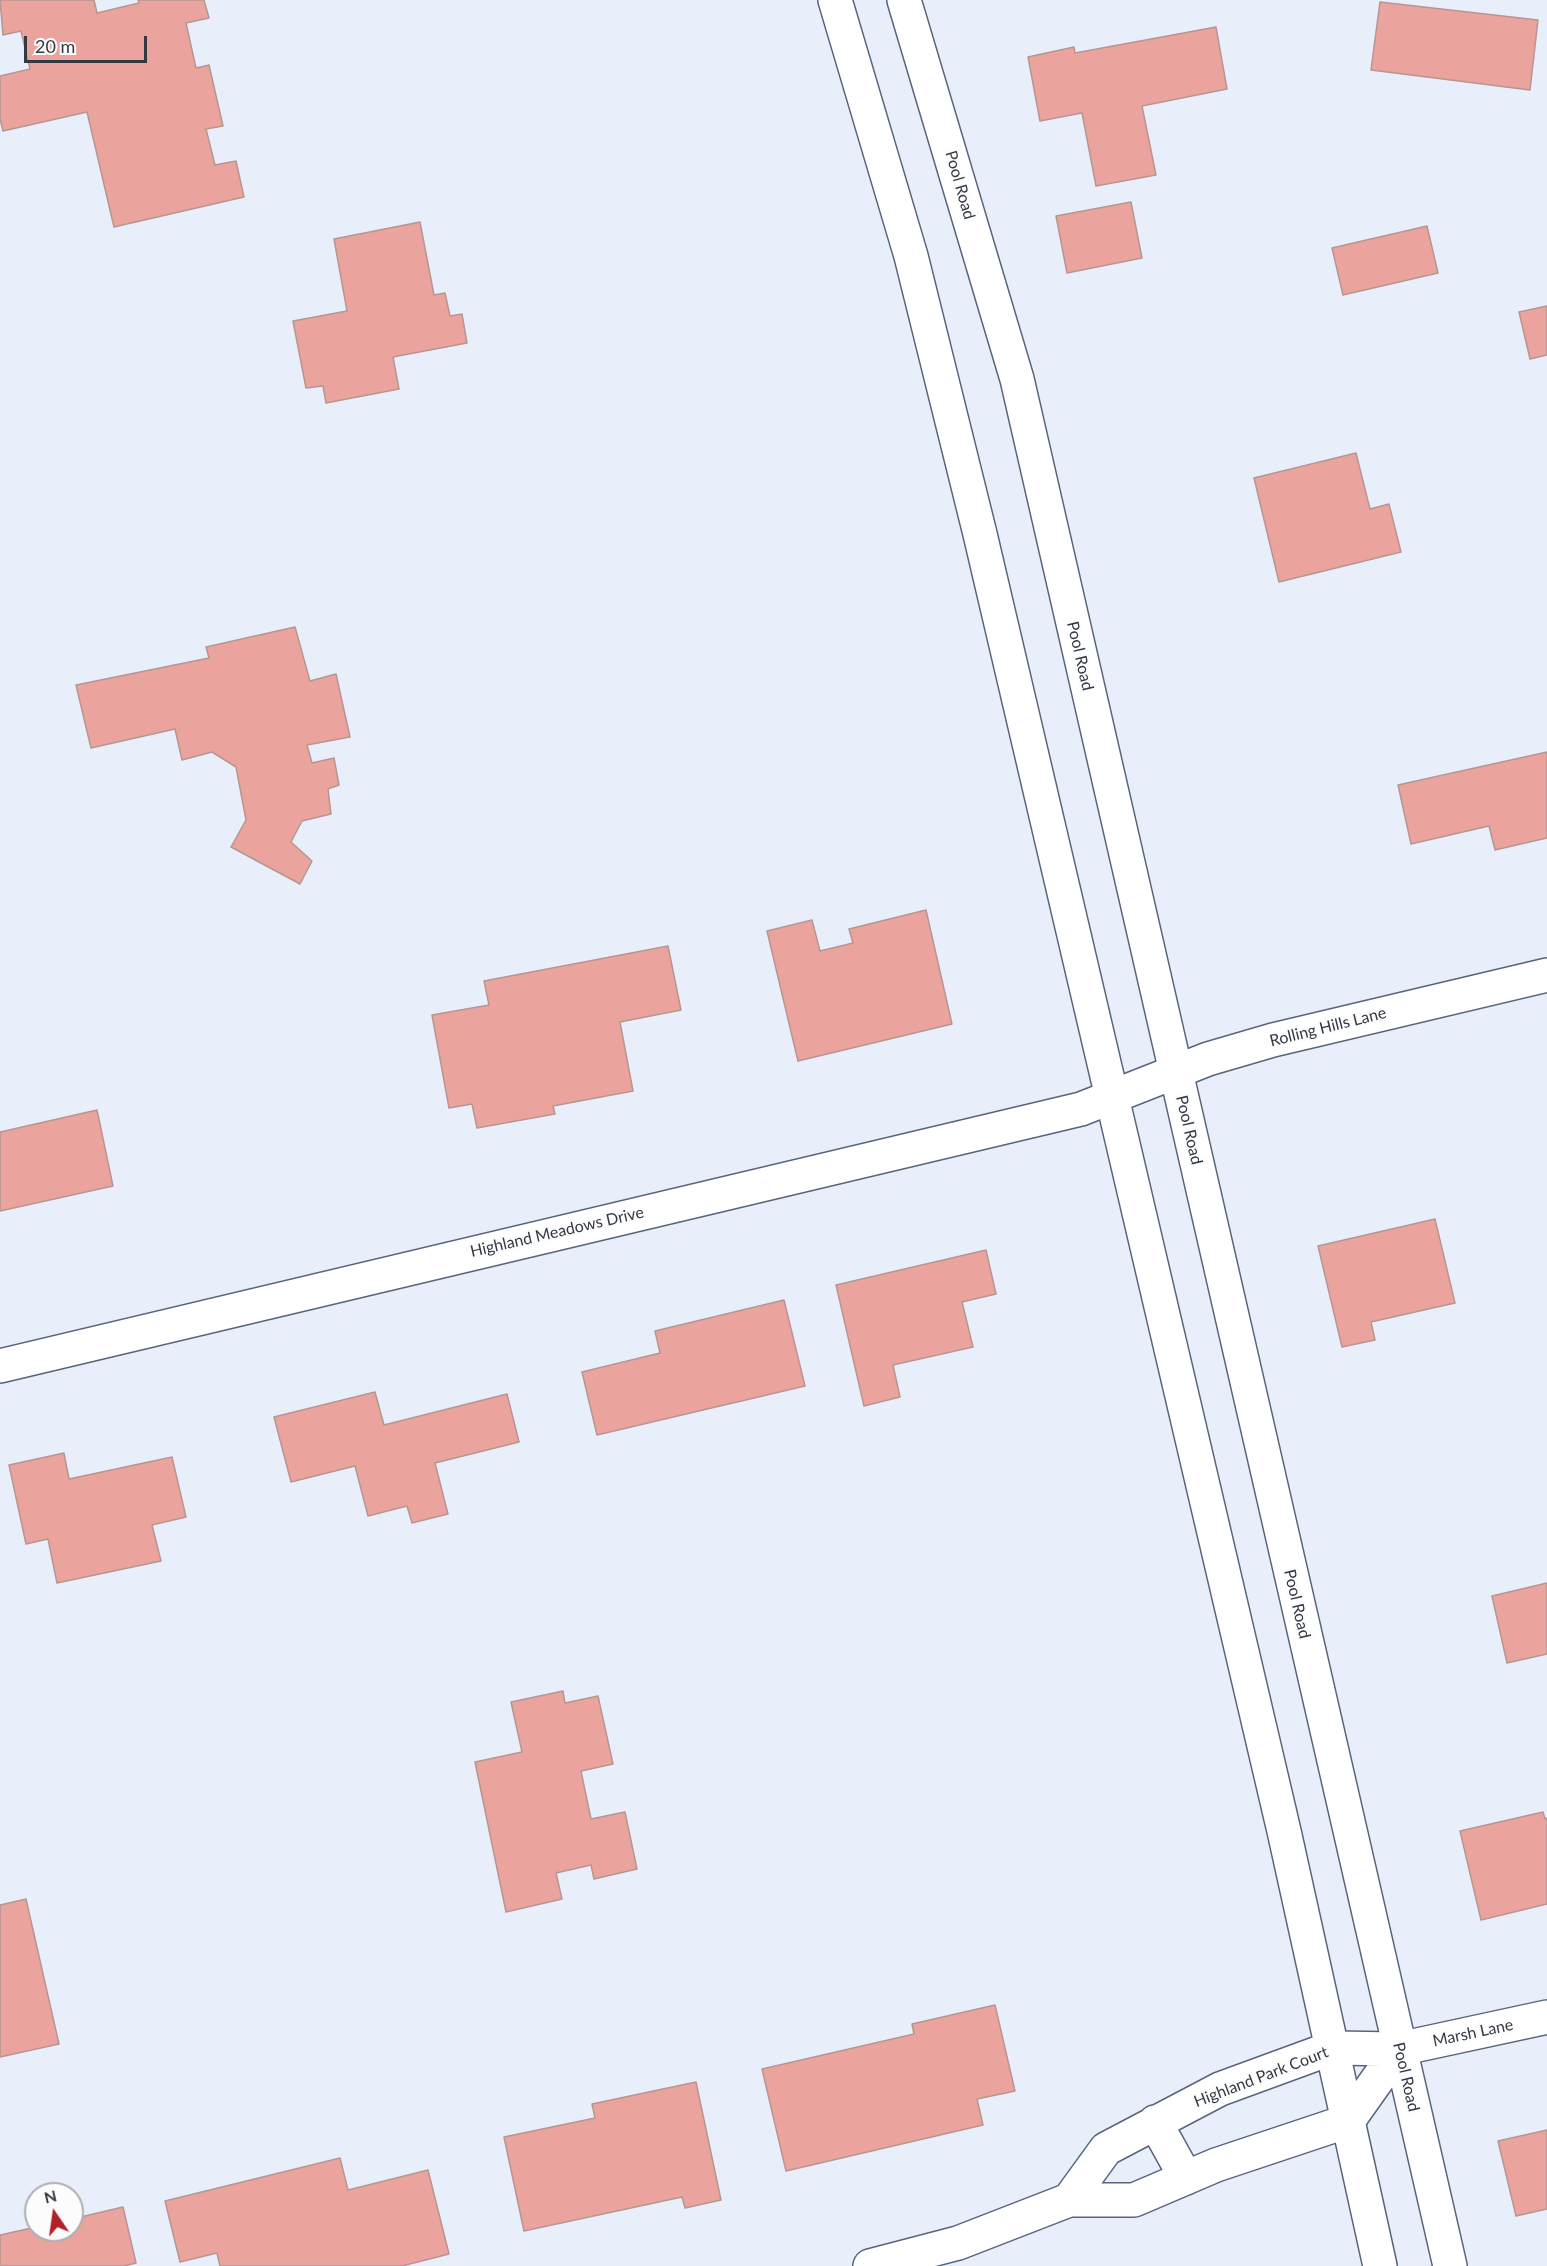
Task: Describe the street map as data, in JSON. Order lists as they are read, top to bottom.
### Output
{
  "streets": {
    "main road": [
      "Pool Road",
      "Rolling Hills Lane",
      "Highland Meadows Drive",
      "Marsh Lane",
      "Highland Park Court"
    ]
  },
  "crossings": [
    ["Pool Road", "Rolling Hills Lane"],
    ["Pool Road", "Marsh Lane"],
    ["Pool Road", "Highland Park Court"],
    ["Rolling Hills Lane", "Highland Meadows Drive"],
    ["Marsh Lane", "Highland Park Court"]
  ],
  "scale_bar": "20 m",
  "north": "top"
}
